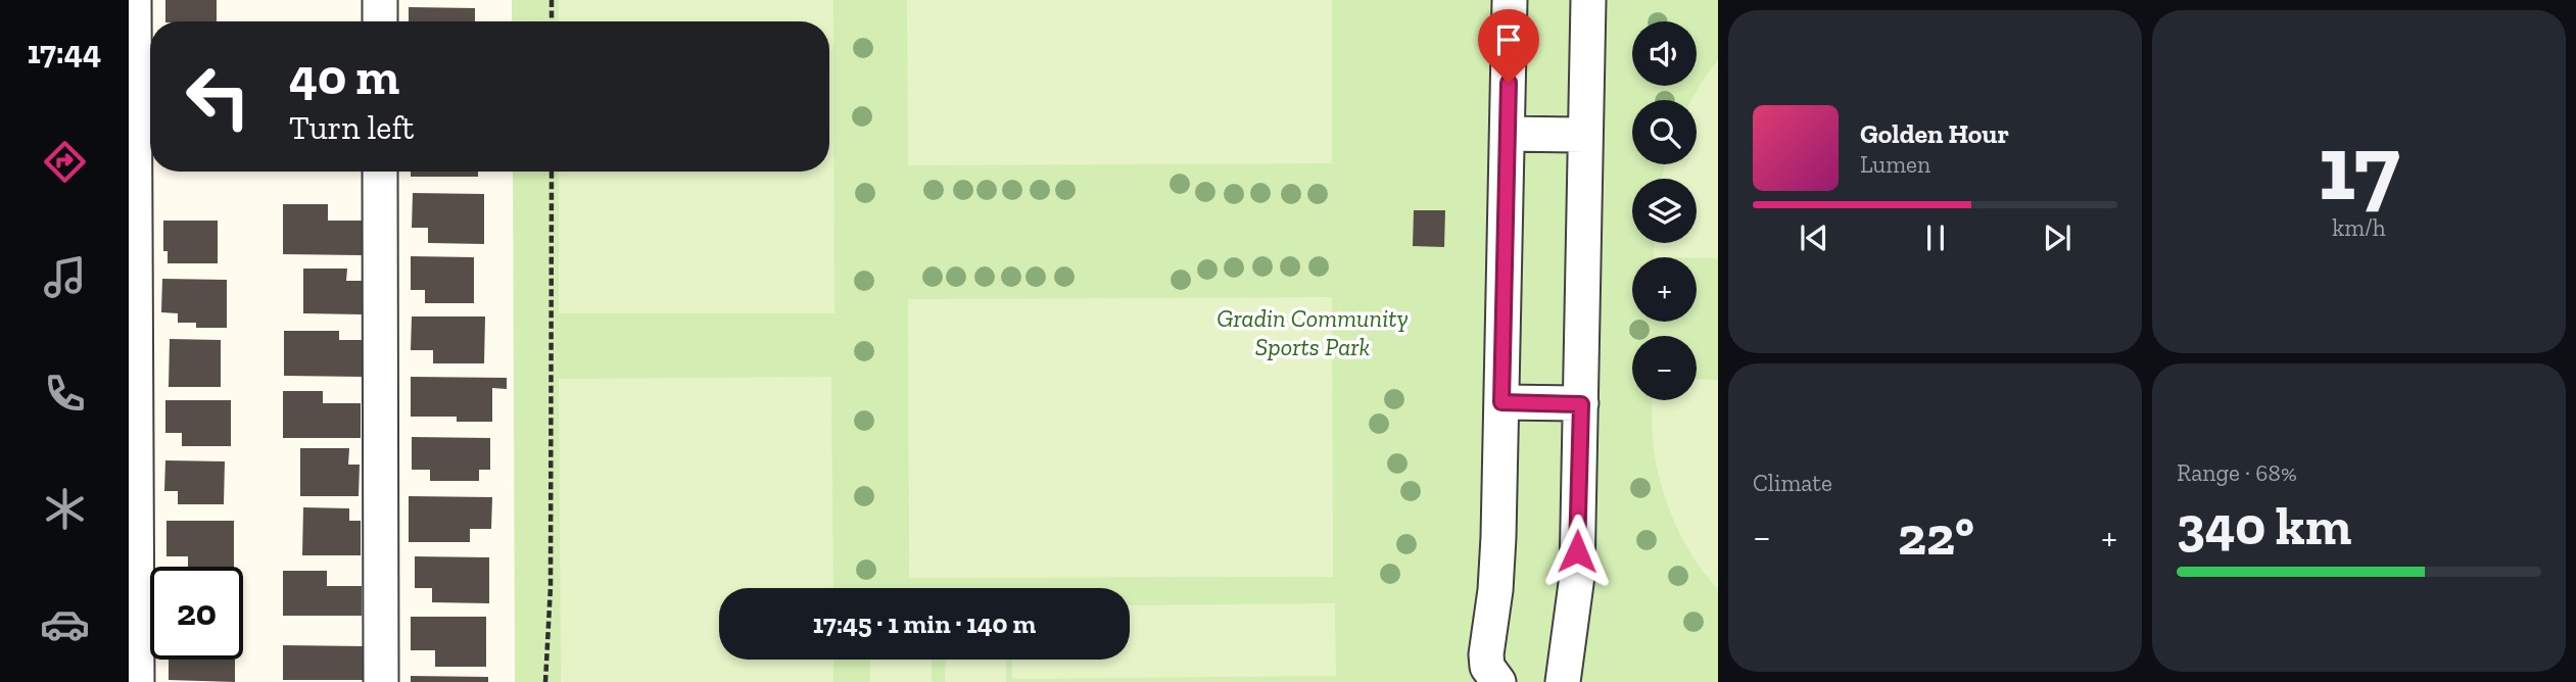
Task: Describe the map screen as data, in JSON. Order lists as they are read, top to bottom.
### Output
{
  "parks": ["Gradin Community Sports Park"],
  "page": {
    "tabs": "17:44",
    "tile": [
      ["17", "km/h"],
      "Climate",
      ["Range · 68%", "340 km"]
    ],
    "map_buttons": ["+", "−"],
    "turn": ["40 m", "Turn left"],
    "song": ["Golden Hour", "Lumen"],
    "heat": ["−", "22°", "+"],
    "limit": "20",
    "trip": "17:45 · 1 min · 140 m"
  }
}
